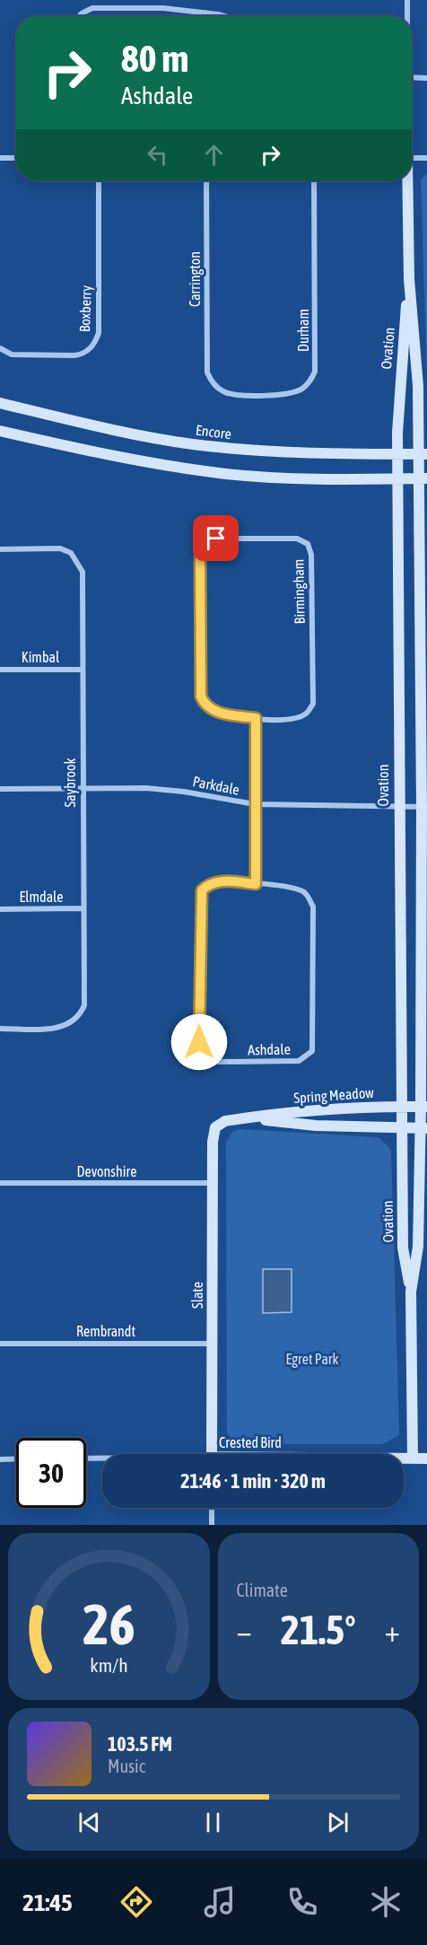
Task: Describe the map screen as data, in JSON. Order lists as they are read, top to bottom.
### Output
{
  "streets": {
    "street": [
      "Carrington",
      "Boxberry",
      "Durham",
      "Ovation",
      "Encore",
      "Birmingham",
      "Kimbal",
      "Saybrook",
      "Parkdale",
      "Elmdale",
      "Ashdale",
      "Spring Meadow",
      "Devonshire",
      "Slate",
      "Rembrandt",
      "Crested Bird"
    ]
  },
  "crossings": [
    ["Carrington", "Durham"],
    ["Ovation", "Encore"],
    ["Ovation", "Parkdale"],
    ["Ovation", "Spring Meadow"],
    ["Ovation", "Crested Bird"],
    ["Kimbal", "Saybrook"],
    ["Saybrook", "Parkdale"],
    ["Saybrook", "Elmdale"],
    ["Spring Meadow", "Slate"],
    ["Devonshire", "Slate"],
    ["Slate", "Rembrandt"]
  ],
  "parks": ["Egret Park"],
  "page": {
    "turn": ["80 m", "Ashdale"],
    "limit": "30",
    "trip": "21:46 · 1 min · 320 m",
    "tile": "Climate",
    "heat": ["−", "21.5°", "+"],
    "song": ["103.5 FM", "Music"],
    "tabs": "21:45",
    "gauge": ["26", "km/h"]
  }
}
